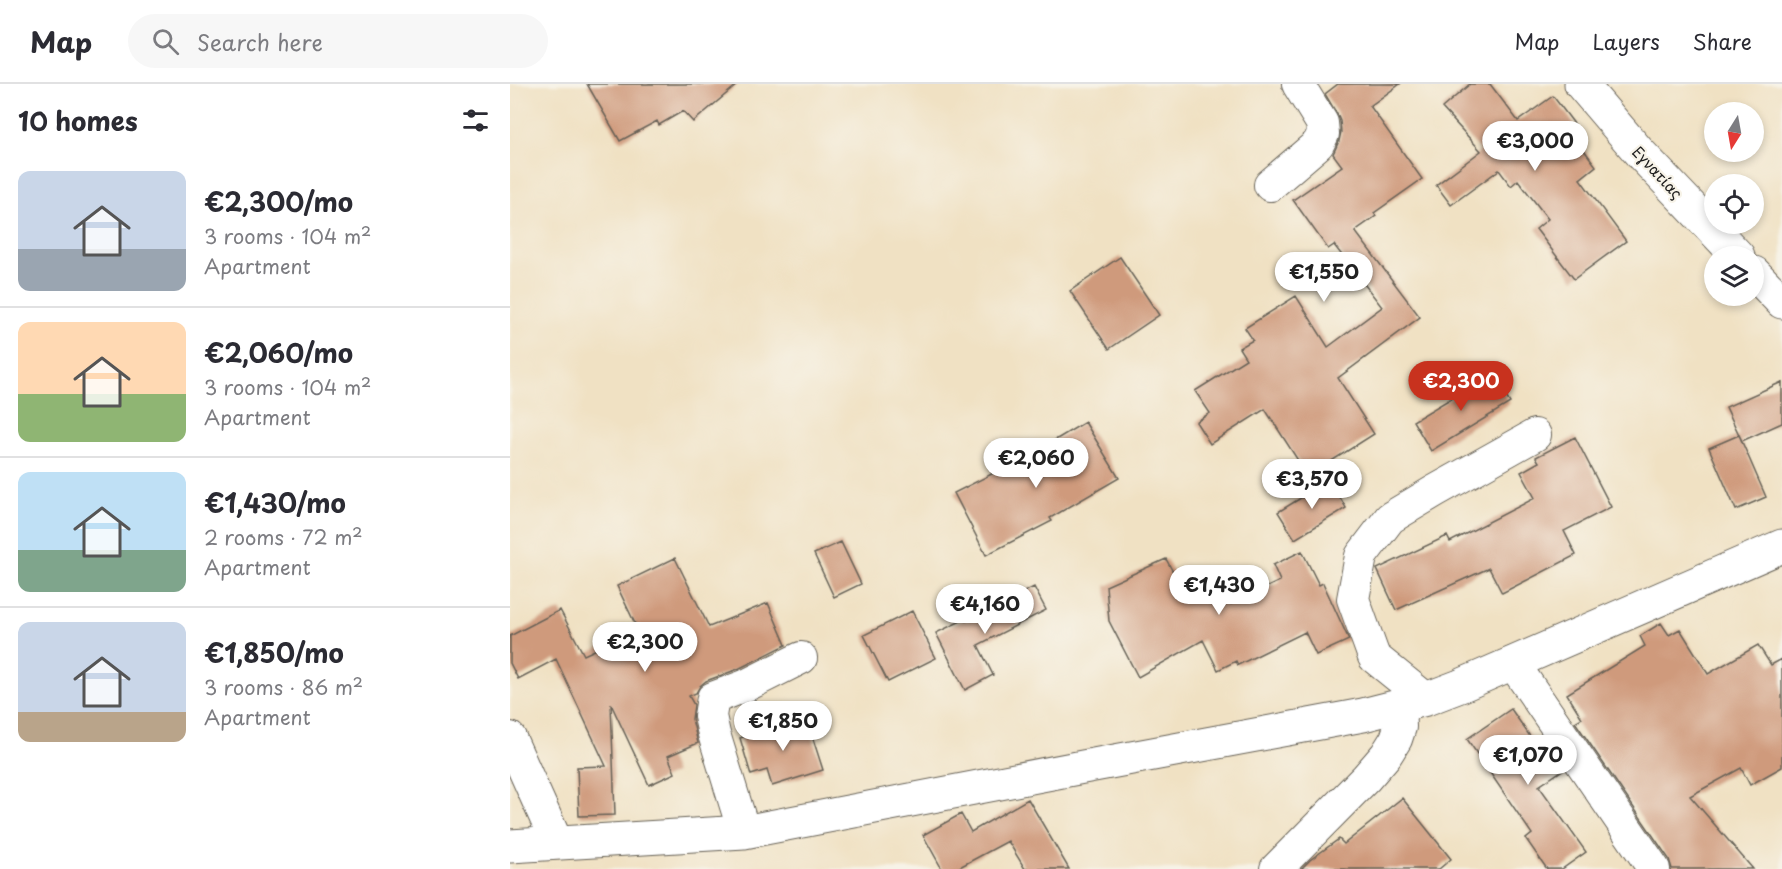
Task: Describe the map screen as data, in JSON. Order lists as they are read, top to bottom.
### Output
{
  "streets": {
    "street": ["Εγνατίας"]
  },
  "north": "bottom",
  "page": {
    "header": "Map",
    "search": "Search here",
    "nav": ["Map", "Layers", "Share"],
    "heading": "10 homes",
    "price": [
      "€3,000",
      "€1,550",
      "€2,300",
      "€2,060",
      "€3,570",
      "€1,430",
      "€4,160",
      "€2,300",
      "€1,850",
      "€1,070"
    ],
    "list": [
      {
        "name": "€2,300/mo",
        "note": "3 rooms · 104 m² · Apartment"
      },
      {
        "name": "€2,060/mo",
        "note": "3 rooms · 104 m² · Apartment"
      },
      {
        "name": "€1,430/mo",
        "note": "2 rooms · 72 m² · Apartment"
      },
      {
        "name": "€1,850/mo",
        "note": "3 rooms · 86 m² · Apartment"
      }
    ]
  }
}
